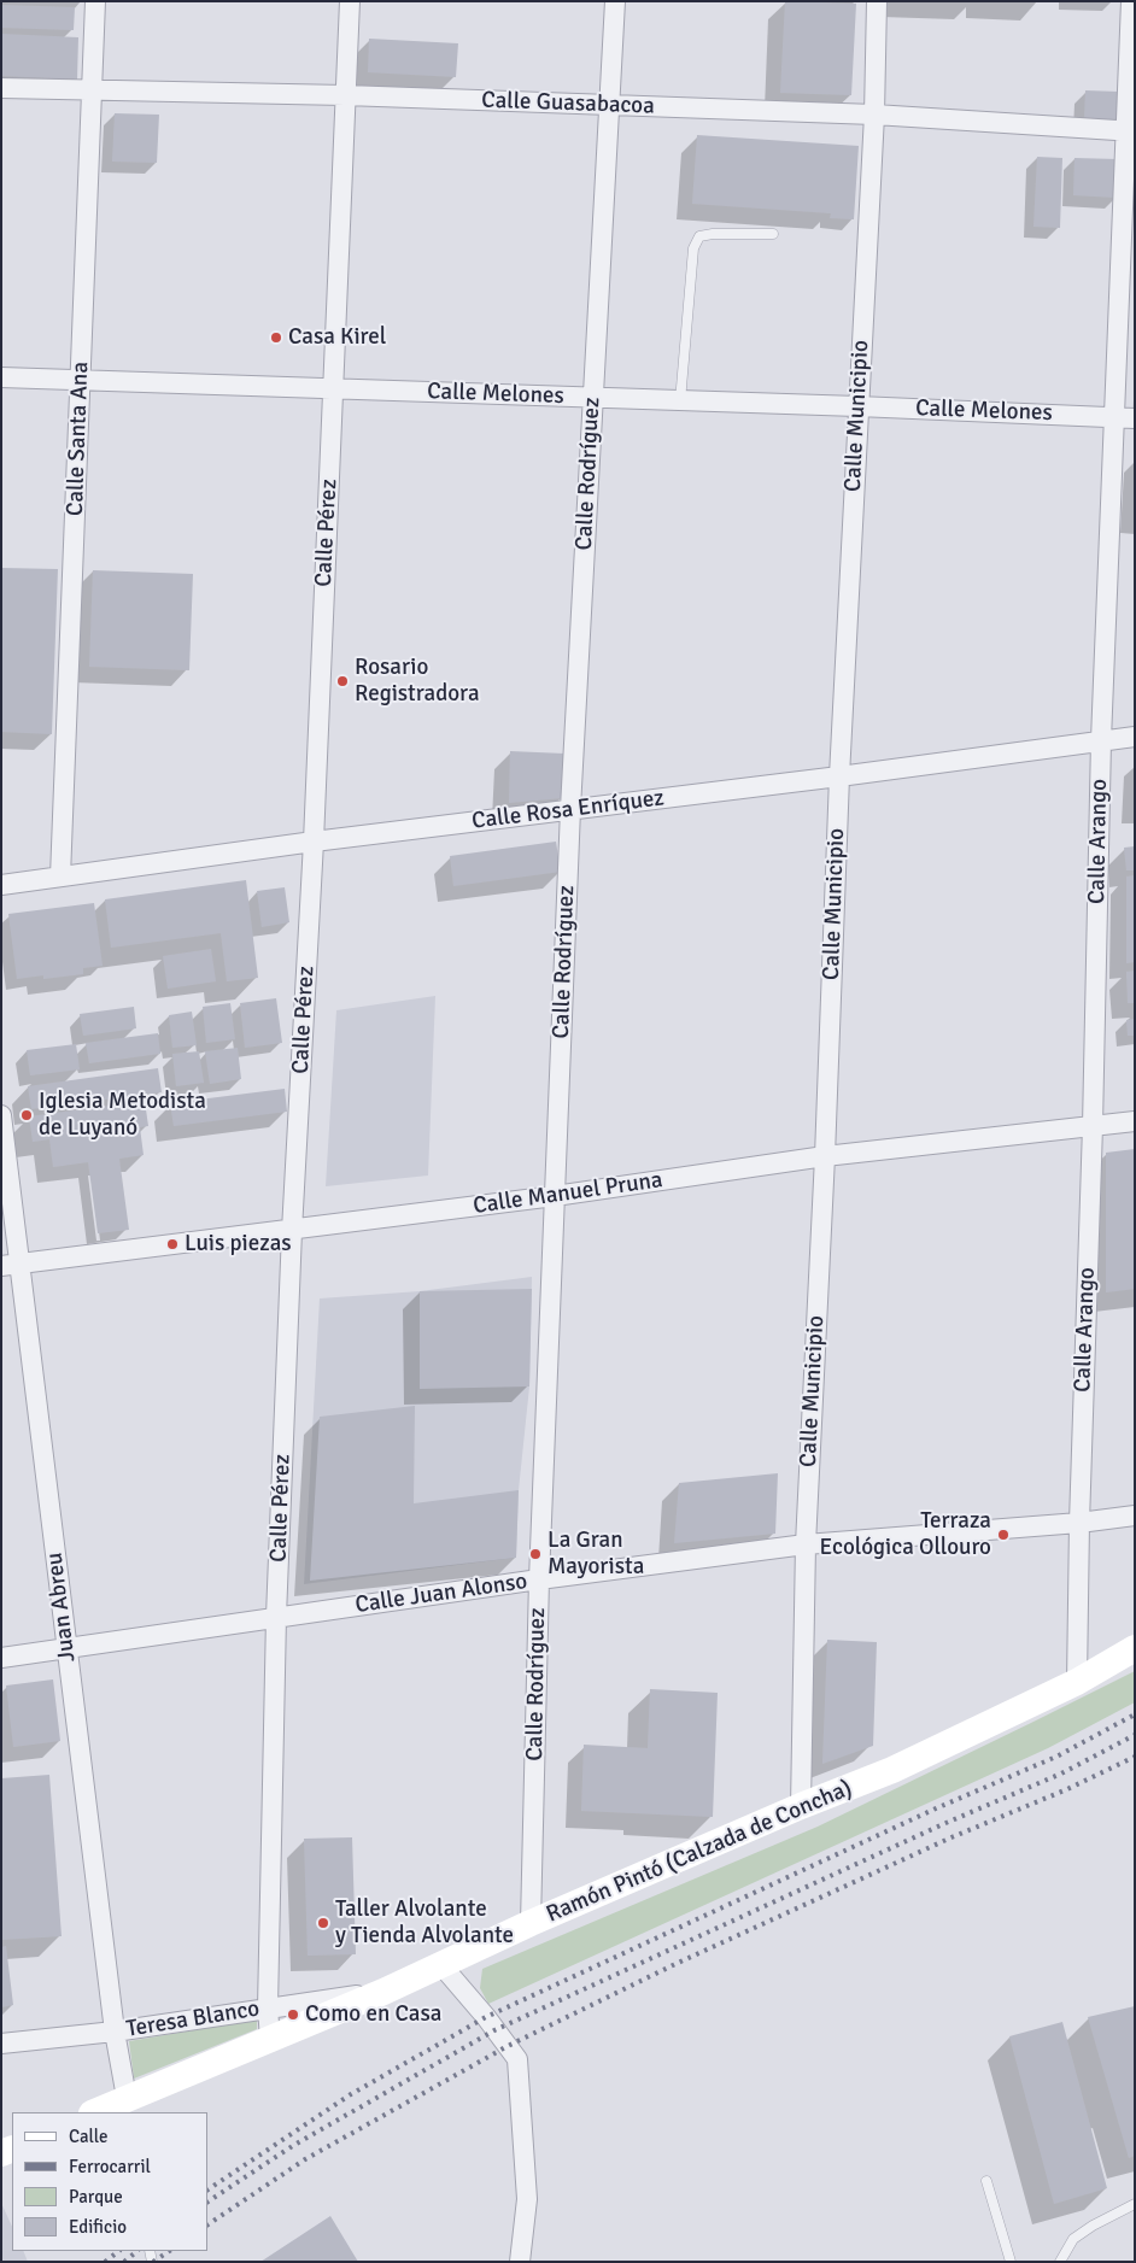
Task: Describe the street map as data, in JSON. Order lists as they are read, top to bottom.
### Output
{
  "streets": {
    "main road": ["Ramón Pintó (Calzada de Concha)"],
    "street": [
      "Calle Guasabacoa",
      "Calle Melones",
      "Calle Municipio",
      "Calle Santa Ana",
      "Calle Rodríguez",
      "Calle Pérez",
      "Calle Rosa Enríquez",
      "Calle Arango",
      "Calle Manuel Pruna",
      "Calle Juan Alonso",
      "Juan Abreu",
      "Teresa Blanco"
    ]
  },
  "crossings": [
    ["Calle Guasabacoa", "Calle Municipio"],
    ["Calle Guasabacoa", "Calle Santa Ana"],
    ["Calle Guasabacoa", "Calle Rodríguez"],
    ["Calle Guasabacoa", "Calle Pérez"],
    ["Calle Guasabacoa", "Calle Arango"],
    ["Calle Melones", "Calle Municipio"],
    ["Calle Melones", "Calle Santa Ana"],
    ["Calle Melones", "Calle Rodríguez"],
    ["Calle Melones", "Calle Pérez"],
    ["Calle Melones", "Calle Arango"],
    ["Calle Municipio", "Calle Rosa Enríquez"],
    ["Calle Municipio", "Calle Manuel Pruna"],
    ["Calle Municipio", "Calle Juan Alonso"],
    ["Calle Municipio", "Ramón Pintó (Calzada de Concha)"],
    ["Calle Santa Ana", "Calle Rosa Enríquez"],
    ["Calle Rodríguez", "Calle Rosa Enríquez"],
    ["Calle Rodríguez", "Calle Manuel Pruna"],
    ["Calle Rodríguez", "Calle Juan Alonso"],
    ["Calle Rodríguez", "Ramón Pintó (Calzada de Concha)"],
    ["Calle Pérez", "Calle Rosa Enríquez"],
    ["Calle Pérez", "Calle Manuel Pruna"],
    ["Calle Pérez", "Calle Juan Alonso"],
    ["Calle Pérez", "Ramón Pintó (Calzada de Concha)"],
    ["Calle Pérez", "Teresa Blanco"],
    ["Calle Rosa Enríquez", "Calle Arango"],
    ["Calle Arango", "Calle Manuel Pruna"],
    ["Calle Arango", "Calle Juan Alonso"],
    ["Calle Arango", "Ramón Pintó (Calzada de Concha)"],
    ["Calle Manuel Pruna", "Juan Abreu"],
    ["Calle Juan Alonso", "Juan Abreu"],
    ["Juan Abreu", "Ramón Pintó (Calzada de Concha)"],
    ["Juan Abreu", "Teresa Blanco"],
    ["Ramón Pintó (Calzada de Concha)", "Teresa Blanco"]
  ],
  "places": [
    "Casa Kirel",
    "Rosario Registradora",
    "Iglesia Metodista de Luyanó",
    "Luis piezas",
    "Terraza Ecológica Ollouro",
    "La Gran Mayorista",
    "Taller Alvolante y Tienda Alvolante",
    "Como en Casa"
  ],
  "legend": [
    "Calle",
    "Ferrocarril",
    "Parque",
    "Edificio"
  ]
}
